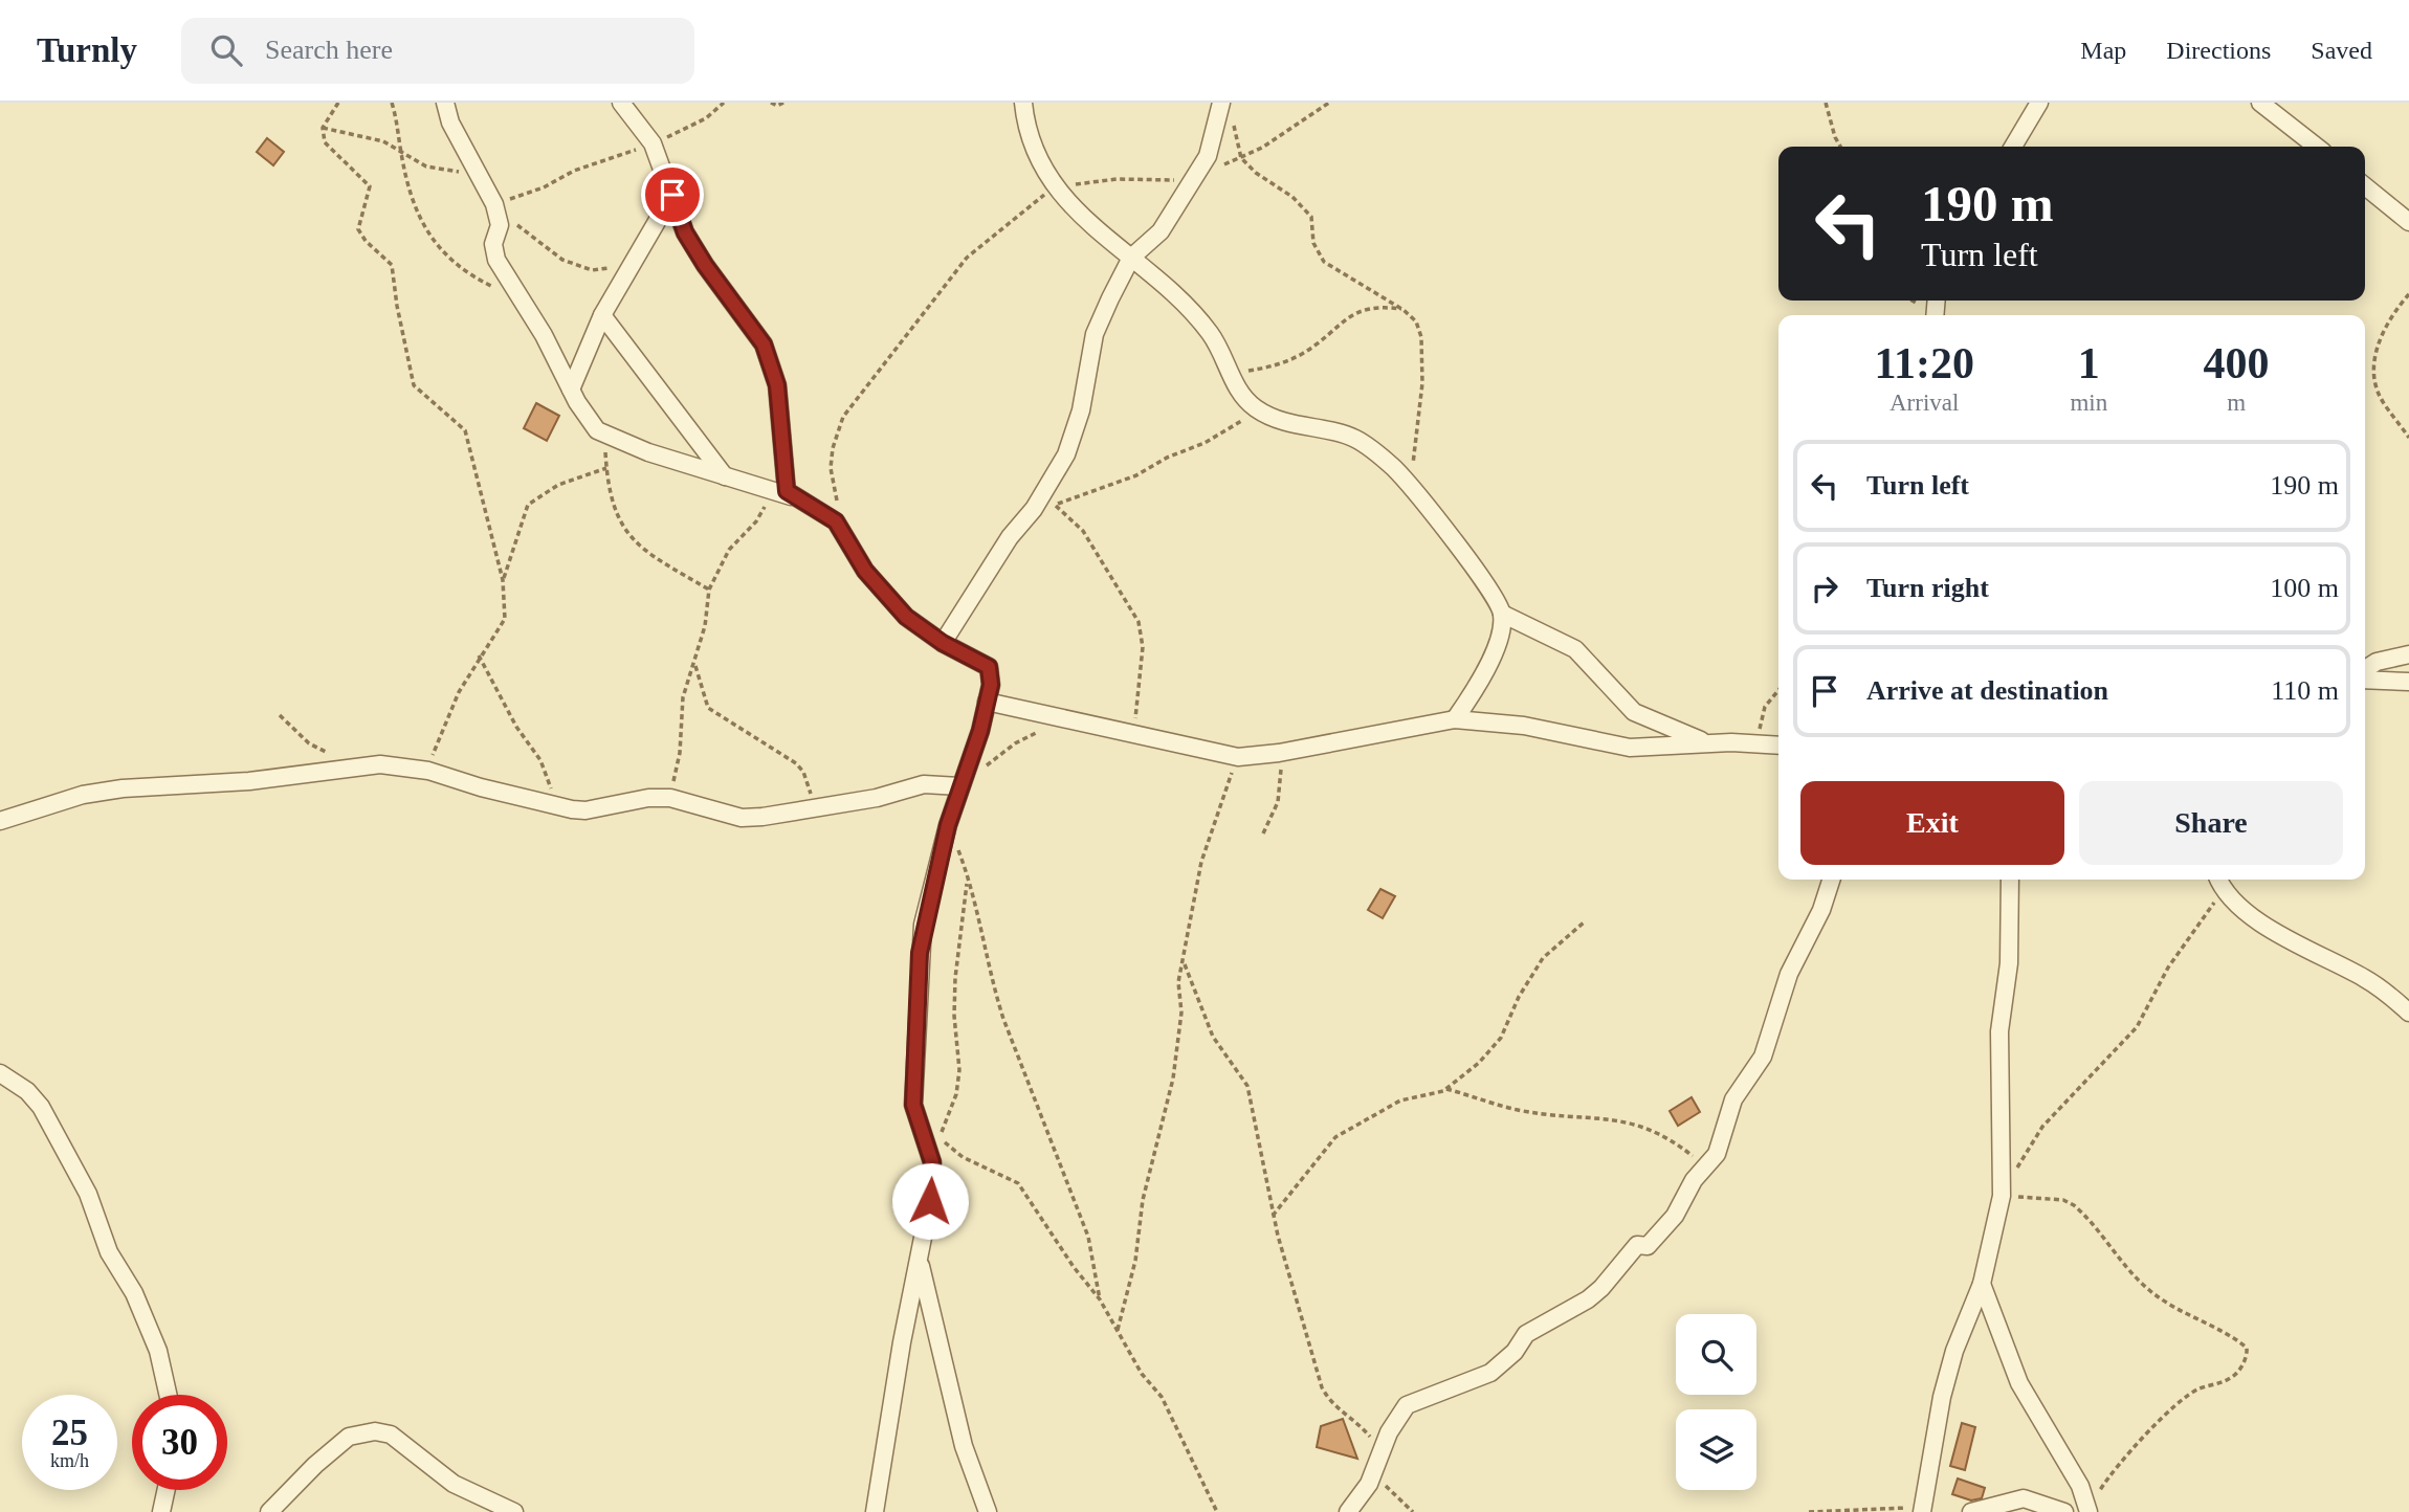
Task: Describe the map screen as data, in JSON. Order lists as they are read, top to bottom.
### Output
{
  "page": {
    "header": "Turnly",
    "search": "Search here",
    "nav": ["Map", "Directions", "Saved"],
    "turn": ["190 m", "Turn left"],
    "eta": [
      "11:20",
      "Arrival",
      "1",
      "min",
      "400",
      "m"
    ],
    "list": [
      {
        "name": "Turn left",
        "value": "190 m"
      },
      {
        "name": "Turn right",
        "value": "100 m"
      },
      {
        "name": "Arrive at destination",
        "value": "110 m"
      }
    ],
    "buttons": ["Exit", "Share"],
    "speed": "25 km/h",
    "limit": "30"
  }
}
